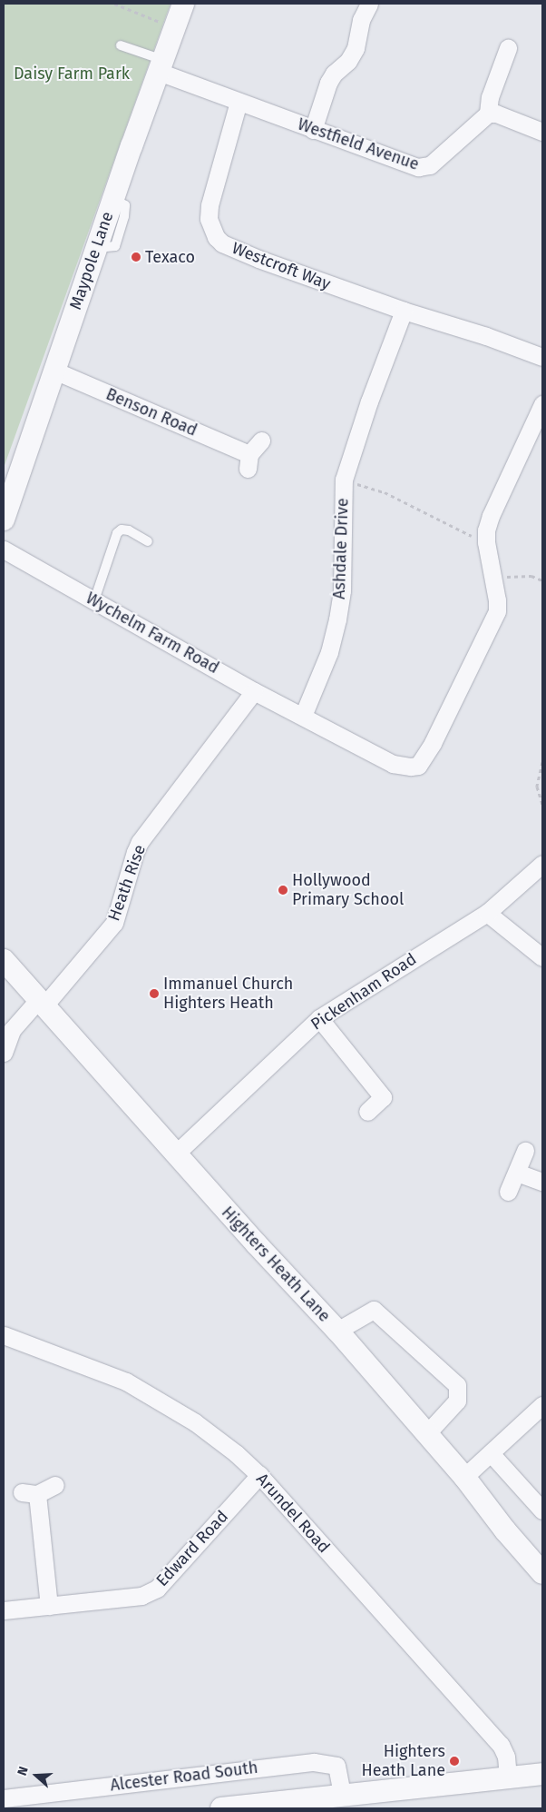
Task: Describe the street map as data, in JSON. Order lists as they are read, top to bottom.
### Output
{
  "streets": {
    "street": [
      "Westfield Avenue",
      "Maypole Lane",
      "Westcroft Way",
      "Benson Road",
      "Ashdale Drive",
      "Wychelm Farm Road",
      "Heath Rise",
      "Pickenham Road",
      "Highters Heath Lane",
      "Arundel Road",
      "Edward Road",
      "Alcester Road South"
    ]
  },
  "crossings": [
    ["Westfield Avenue", "Maypole Lane"],
    ["Westfield Avenue", "Westcroft Way"],
    ["Maypole Lane", "Benson Road"],
    ["Westcroft Way", "Ashdale Drive"],
    ["Ashdale Drive", "Wychelm Farm Road"],
    ["Wychelm Farm Road", "Heath Rise"],
    ["Heath Rise", "Highters Heath Lane"],
    ["Pickenham Road", "Highters Heath Lane"],
    ["Arundel Road", "Edward Road"]
  ],
  "parks": ["Daisy Farm Park"],
  "places": [
    "Texaco",
    "Hollywood Primary School",
    "Immanuel Church Highters Heath",
    "Highters Heath Lane"
  ],
  "north": "left"
}
